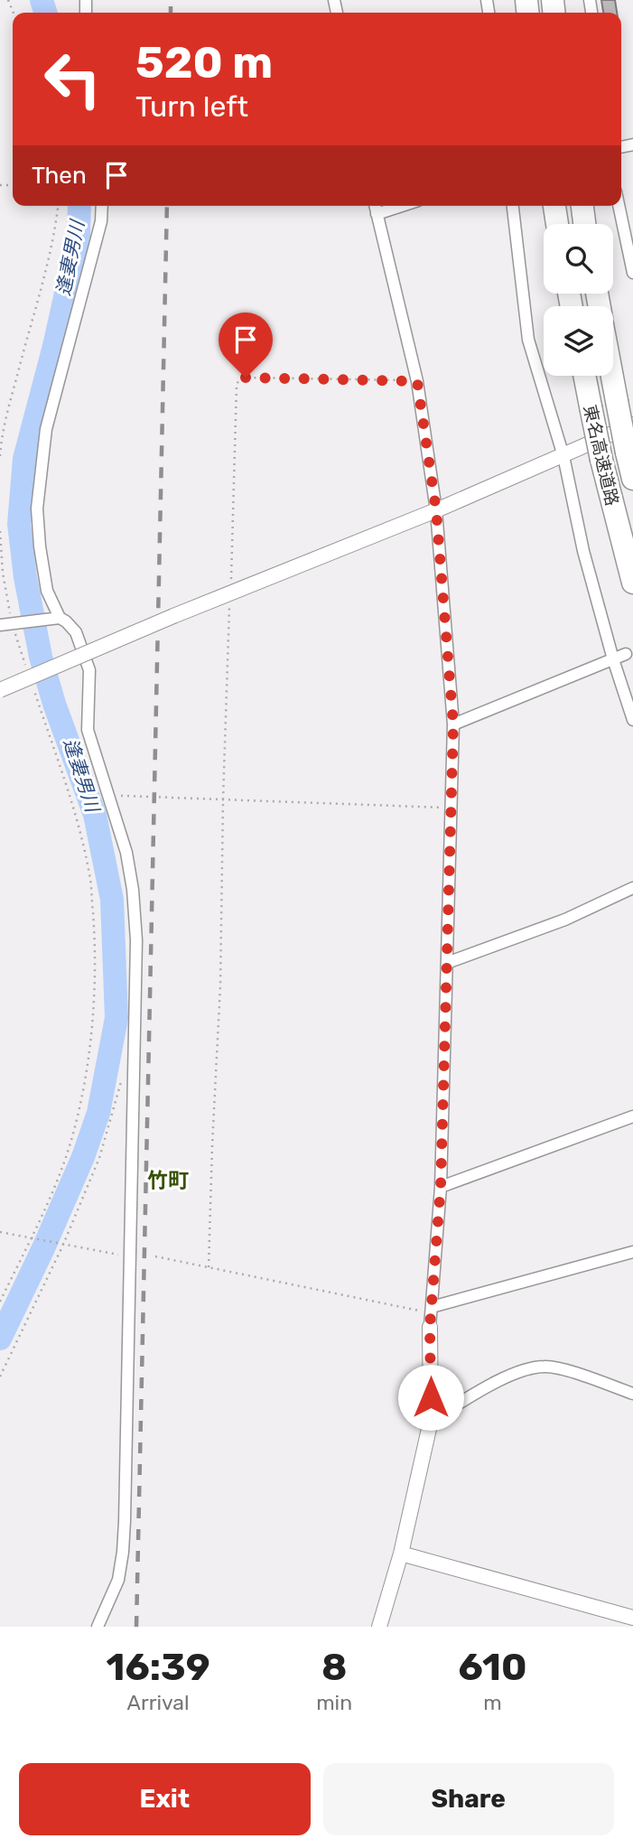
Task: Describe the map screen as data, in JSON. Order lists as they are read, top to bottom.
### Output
{
  "streets": {
    "highway": ["東名高速道路"]
  },
  "districts": ["竹町"],
  "water": ["逢妻男川"],
  "page": {
    "turn": ["520 m", "Turn left"],
    "then": "Then",
    "eta": [
      "16:39",
      "Arrival",
      "8",
      "min",
      "610",
      "m"
    ],
    "buttons": ["Exit", "Share"]
  }
}
